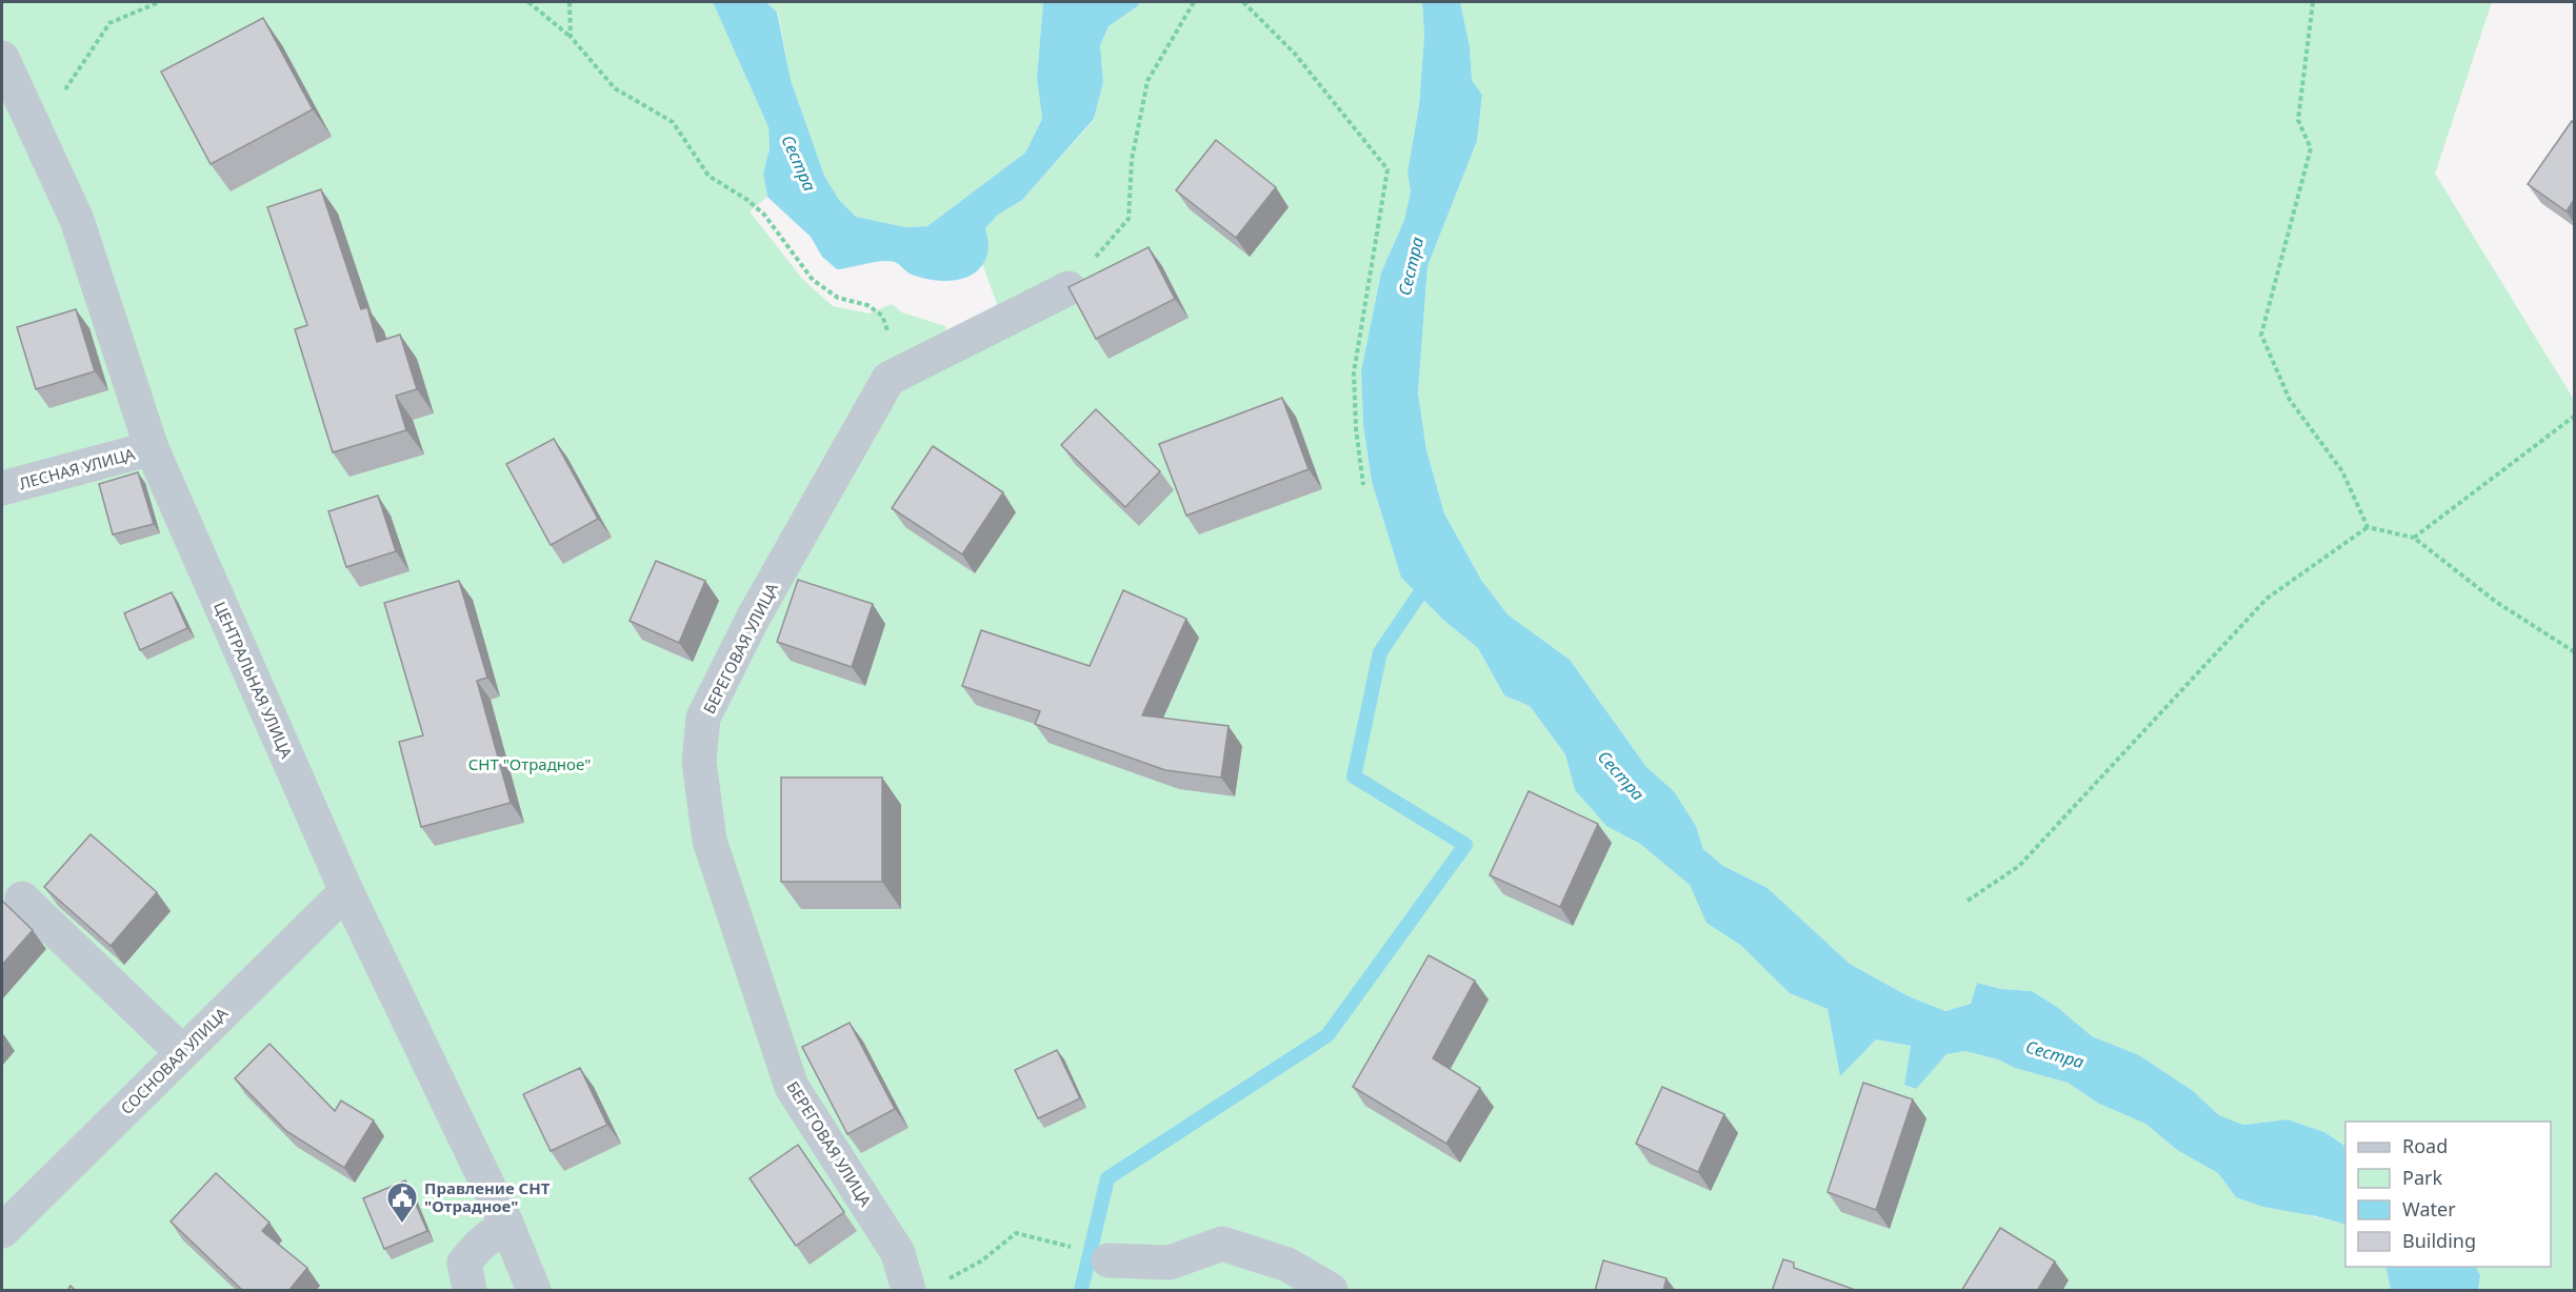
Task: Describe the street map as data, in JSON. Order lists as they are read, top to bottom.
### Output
{
  "streets": {
    "street": [
      "ЛЕСНАЯ УЛИЦА",
      "БЕРЕГОВАЯ УЛИЦА",
      "ЦЕНТРАЛЬНАЯ УЛИЦА",
      "СОСНОВАЯ УЛИЦА"
    ]
  },
  "crossings": [
    ["ЛЕСНАЯ УЛИЦА", "ЦЕНТРАЛЬНАЯ УЛИЦА"],
    ["ЦЕНТРАЛЬНАЯ УЛИЦА", "СОСНОВАЯ УЛИЦА"]
  ],
  "water": ["Сестра"],
  "parks": ["СНТ \"Отрадное\""],
  "places": {
    "public building": ["Правление СНТ \"Отрадное\""]
  },
  "legend": [
    "Road",
    "Park",
    "Water",
    "Building"
  ]
}
